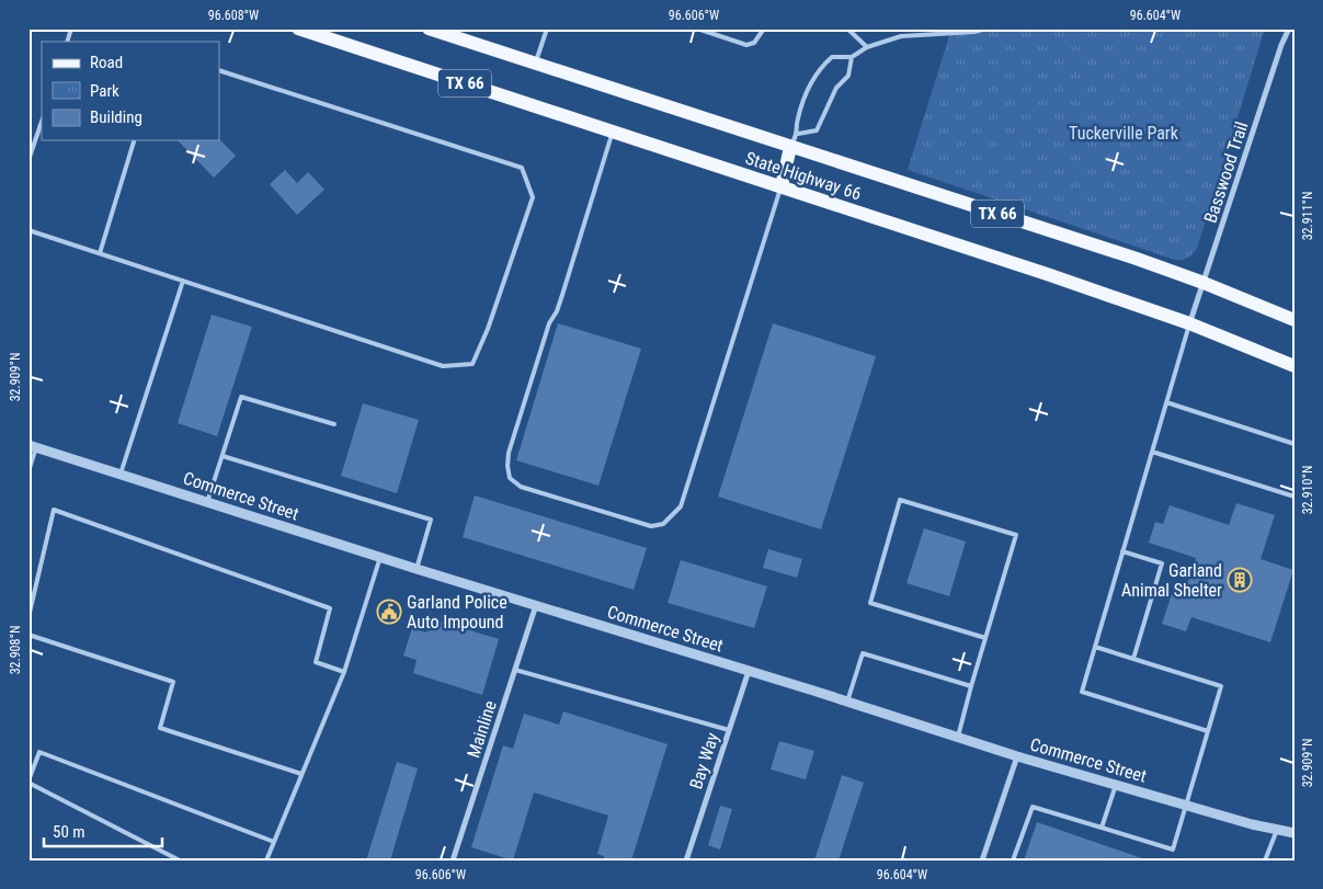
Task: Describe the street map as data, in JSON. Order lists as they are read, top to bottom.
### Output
{
  "streets": {
    "main road": ["TX 66", "State Highway 66"],
    "street": [
      "Basswood Trail",
      "Commerce Street",
      "Mainline",
      "Bay Way"
    ]
  },
  "crossings": [
    ["Basswood Trail", "State Highway 66"],
    ["Commerce Street", "Mainline"],
    ["Commerce Street", "Bay Way"]
  ],
  "parks": ["Tuckerville Park"],
  "places": {
    "building": ["Garland Animal Shelter"],
    "public building": ["Garland Police Auto Impound"]
  },
  "legend": ["Road", "Park", "Building"],
  "scale_bar": "50 m",
  "coordinates": [
    "96.608°W",
    "96.606°W",
    "96.604°W",
    "32.911°N",
    "32.909°N",
    "32.910°N",
    "32.908°N"
  ]
}
